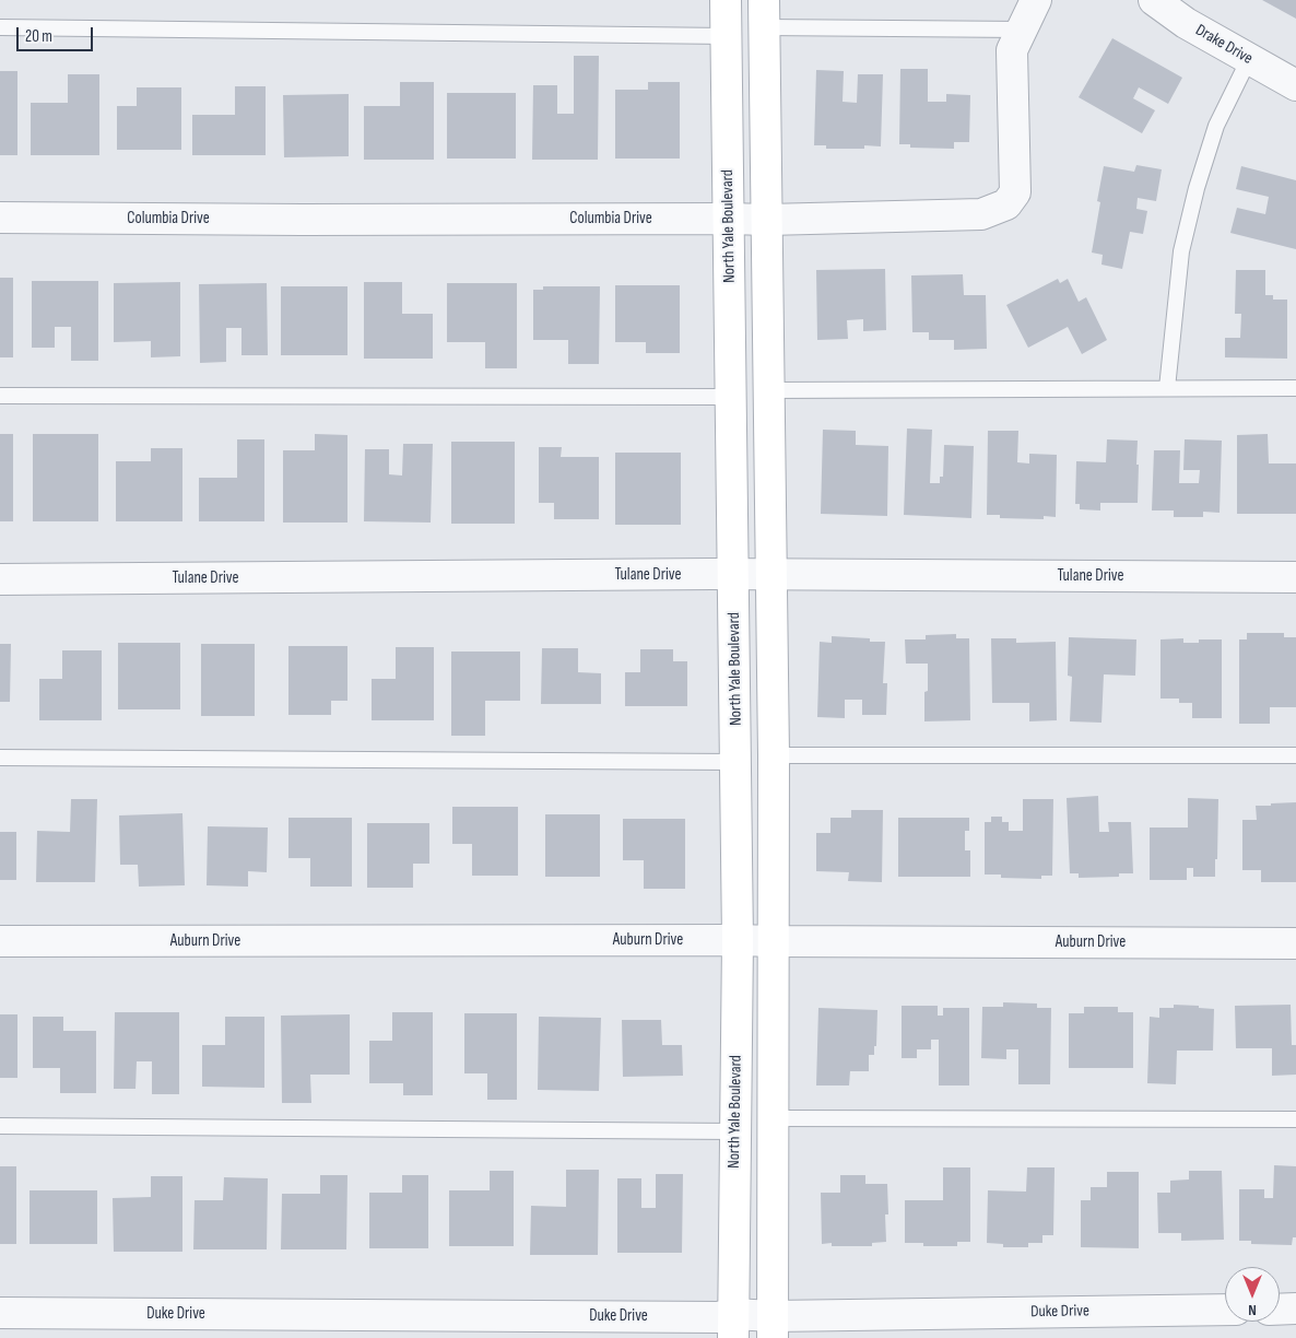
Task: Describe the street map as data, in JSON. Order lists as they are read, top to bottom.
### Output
{
  "streets": {
    "street": [
      "Drake Drive",
      "Columbia Drive",
      "North Yale Boulevard",
      "Tulane Drive",
      "Auburn Drive",
      "Duke Drive"
    ]
  },
  "crossings": [
    ["Columbia Drive", "North Yale Boulevard"],
    ["North Yale Boulevard", "Tulane Drive"],
    ["North Yale Boulevard", "Auburn Drive"],
    ["North Yale Boulevard", "Duke Drive"]
  ],
  "scale_bar": "20 m",
  "north": "bottom"
}
